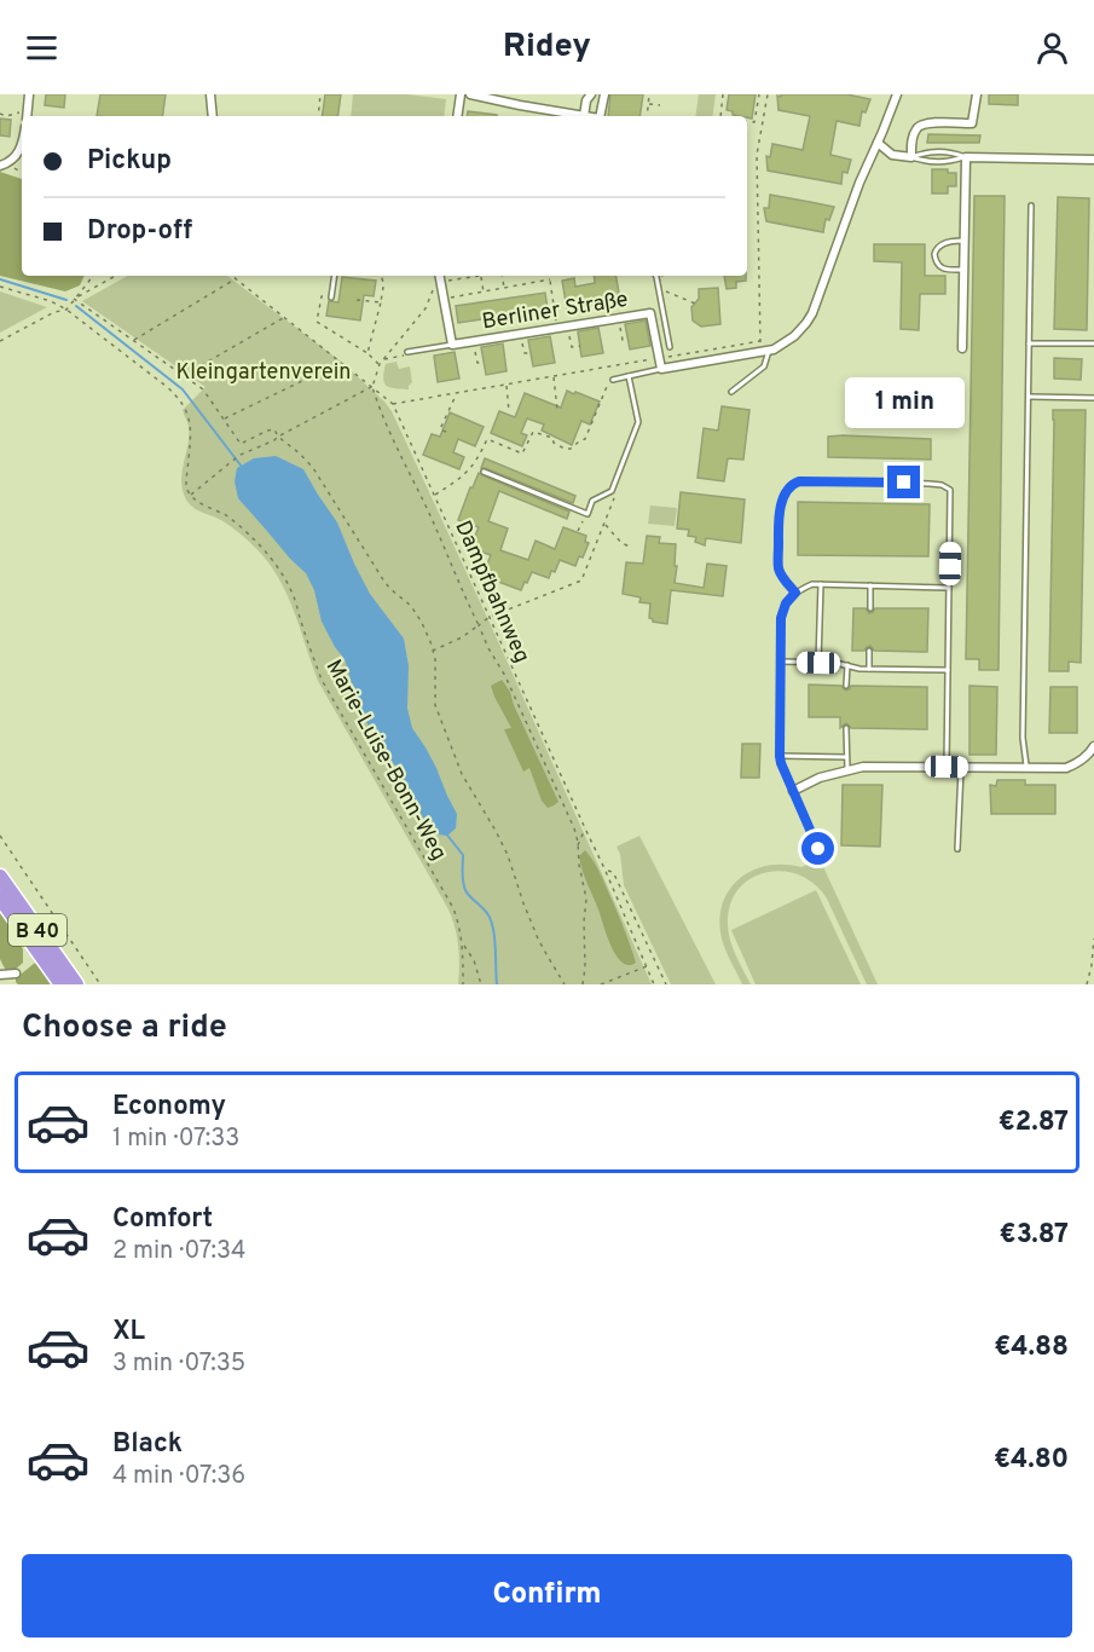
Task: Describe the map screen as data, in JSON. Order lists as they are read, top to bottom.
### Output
{
  "streets": {
    "highway": ["B 40"],
    "street": ["Berliner Straße"],
    "path": ["Dampfbahnweg", "Marie-Luise-Bonn-Weg"]
  },
  "parks": ["Kleingartenverein"],
  "page": {
    "header": "Ridey",
    "banner": ["Pickup", "Drop-off"],
    "bubble": "1 min",
    "heading": "Choose a ride",
    "list": [
      {
        "name": "Economy",
        "note": "1 min · 07:33",
        "value": "€2.87"
      },
      {
        "name": "Comfort",
        "note": "2 min · 07:34",
        "value": "€3.87"
      },
      {
        "name": "XL",
        "note": "3 min · 07:35",
        "value": "€4.88"
      },
      {
        "name": "Black",
        "note": "4 min · 07:36",
        "value": "€4.80"
      }
    ],
    "buttons": "Confirm"
  }
}
